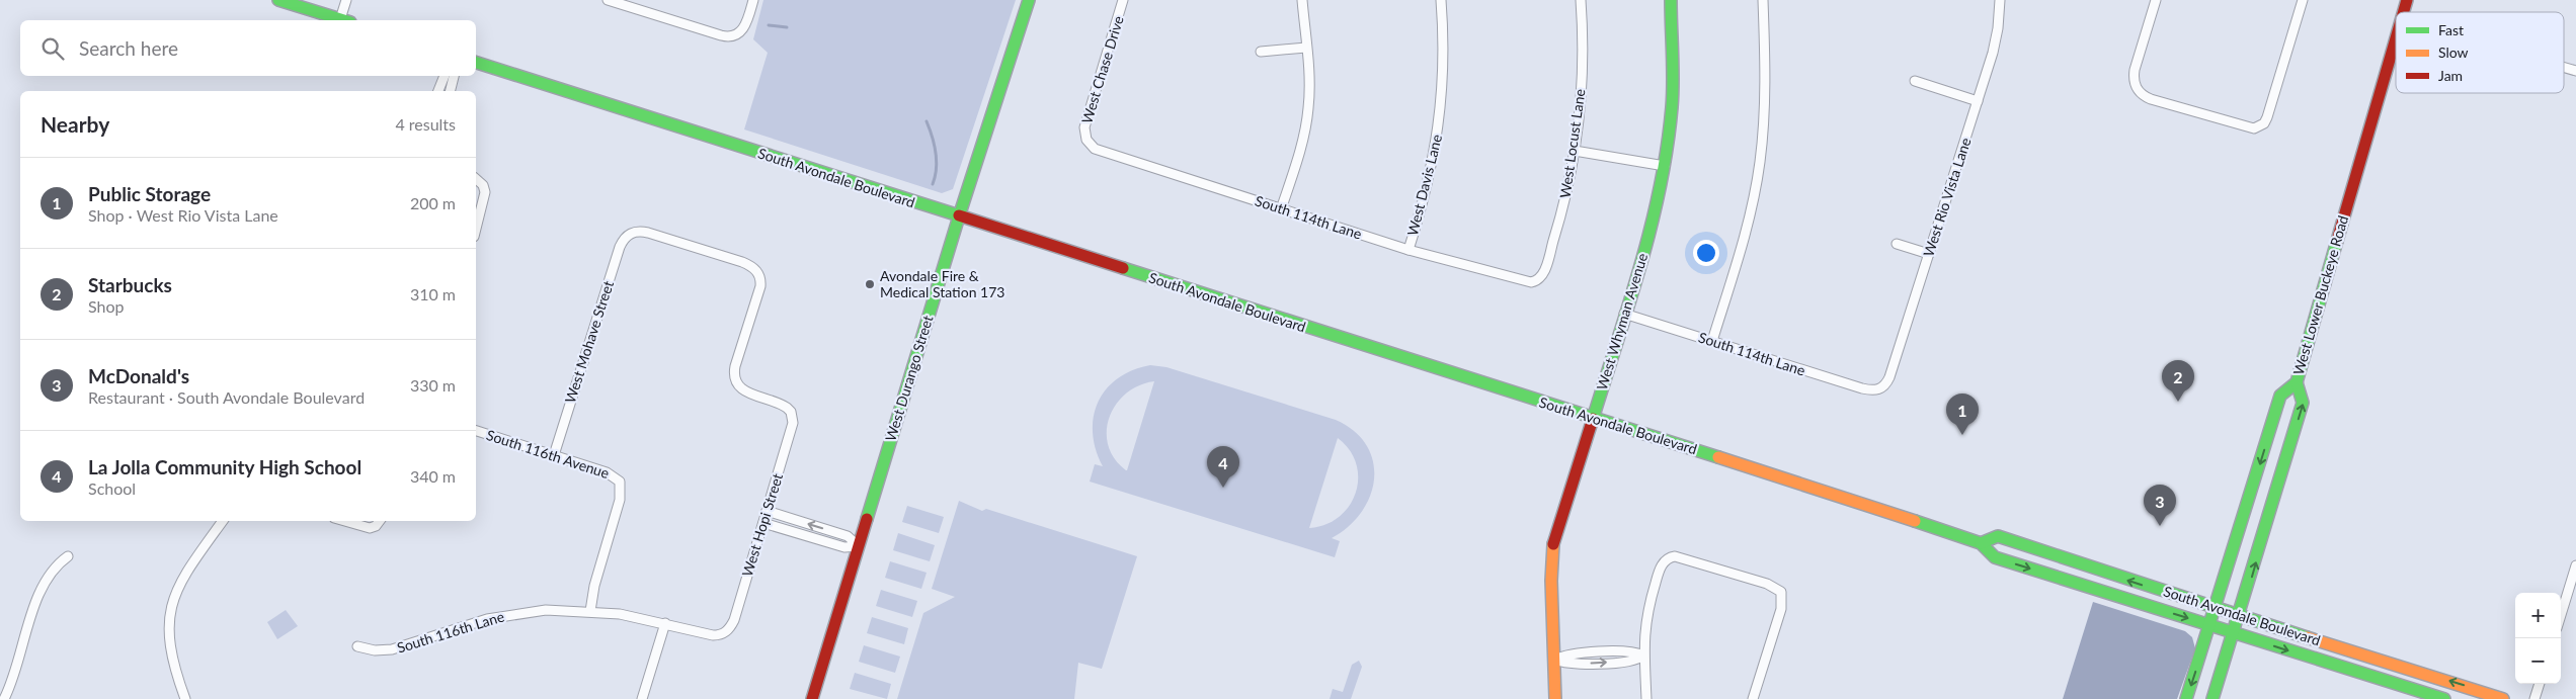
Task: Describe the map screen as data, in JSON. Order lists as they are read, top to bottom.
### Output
{
  "streets": {
    "main road": [
      "South Avondale Boulevard",
      "West Lower Buckeye Road",
      "West Whyman Avenue",
      "West Durango Street"
    ],
    "street": [
      "West Chase Drive",
      "West Locust Lane",
      "West Davis Lane",
      "West Rio Vista Lane",
      "South 114th Lane",
      "West Mohave Street",
      "South 116th Avenue",
      "West Hopi Street",
      "South 116th Lane"
    ]
  },
  "crossings": [
    ["West Chase Drive", "South 114th Lane"],
    ["West Locust Lane", "South 114th Lane"],
    ["South Avondale Boulevard", "West Lower Buckeye Road"],
    ["South Avondale Boulevard", "West Whyman Avenue"],
    ["South Avondale Boulevard", "West Durango Street"],
    ["West Davis Lane", "South 114th Lane"],
    ["West Rio Vista Lane", "South 114th Lane"],
    ["South 114th Lane", "West Whyman Avenue"],
    ["West Mohave Street", "South 116th Avenue"],
    ["West Mohave Street", "West Hopi Street"],
    ["South 116th Avenue", "South 116th Lane"],
    ["West Hopi Street", "South 116th Lane"]
  ],
  "places": ["Avondale Fire & Medical Station 173"],
  "legend": ["Fast", "Slow", "Jam"],
  "page": {
    "search": "Search here",
    "heading": ["Nearby", "4 results"],
    "list": [
      {
        "mark": "1",
        "name": "Public Storage",
        "note": "Shop · West Rio Vista Lane",
        "value": "200 m"
      },
      {
        "mark": "2",
        "name": "Starbucks",
        "note": "Shop",
        "value": "310 m"
      },
      {
        "mark": "3",
        "name": "McDonald's",
        "note": "Restaurant · South Avondale Boulevard",
        "value": "330 m"
      },
      {
        "mark": "4",
        "name": "La Jolla Community High School",
        "note": "School",
        "value": "340 m"
      }
    ],
    "pins": [
      "2",
      "1",
      "4",
      "3"
    ],
    "map_buttons": ["+", "−"]
  }
}
